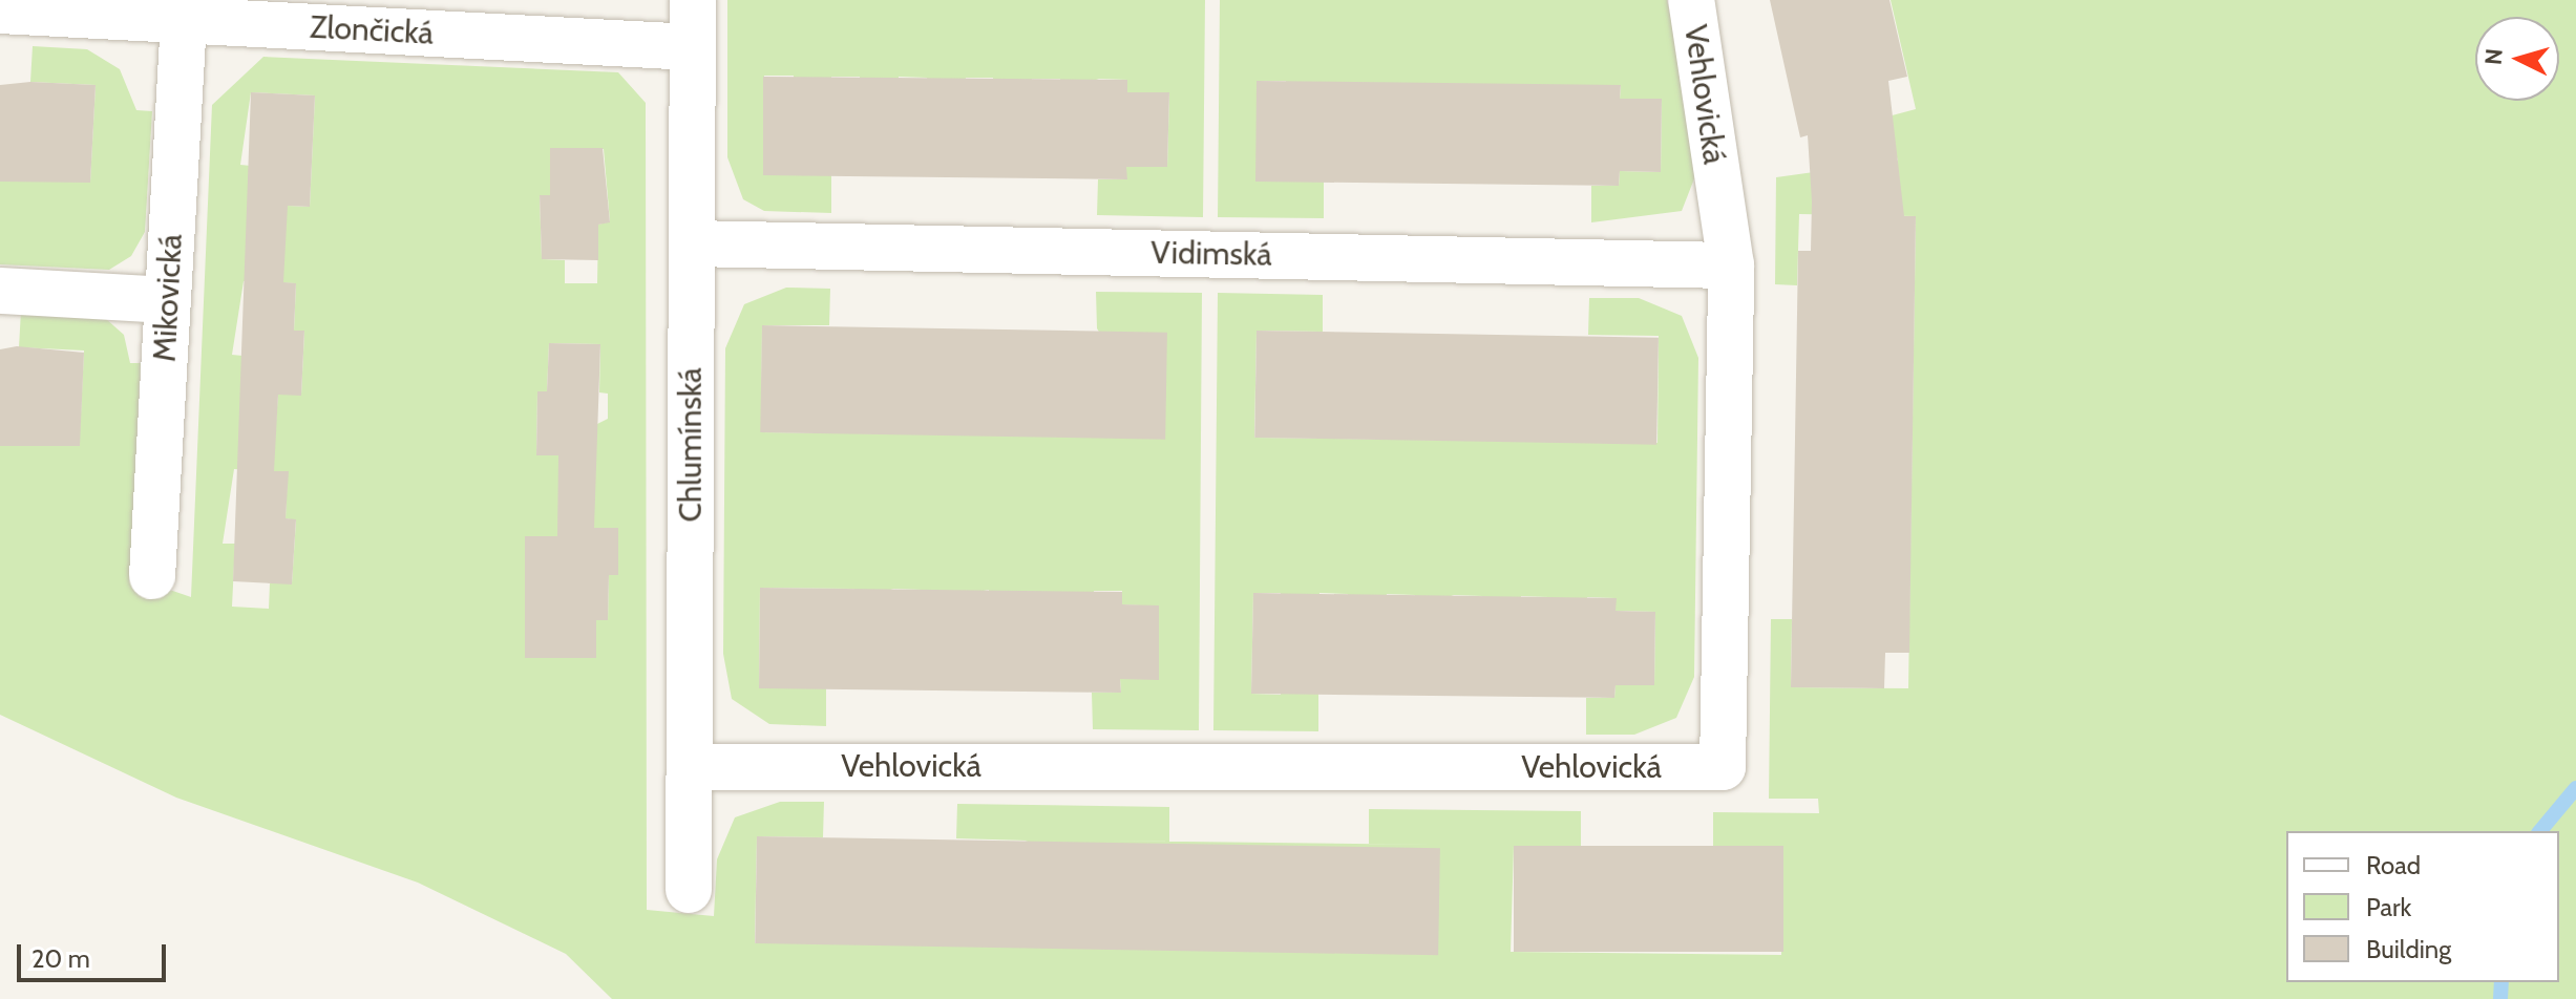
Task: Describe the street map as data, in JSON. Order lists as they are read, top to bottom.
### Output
{
  "streets": {
    "street": [
      "Zlončická",
      "Vehlovická",
      "Vidimská",
      "Mikovická",
      "Chlumínská"
    ]
  },
  "crossings": [
    ["Zlončická", "Mikovická"],
    ["Zlončická", "Chlumínská"],
    ["Vehlovická", "Vidimská"],
    ["Vehlovická", "Chlumínská"],
    ["Vidimská", "Chlumínská"]
  ],
  "legend": ["Road", "Park", "Building"],
  "scale_bar": "20 m",
  "north": "left"
}
